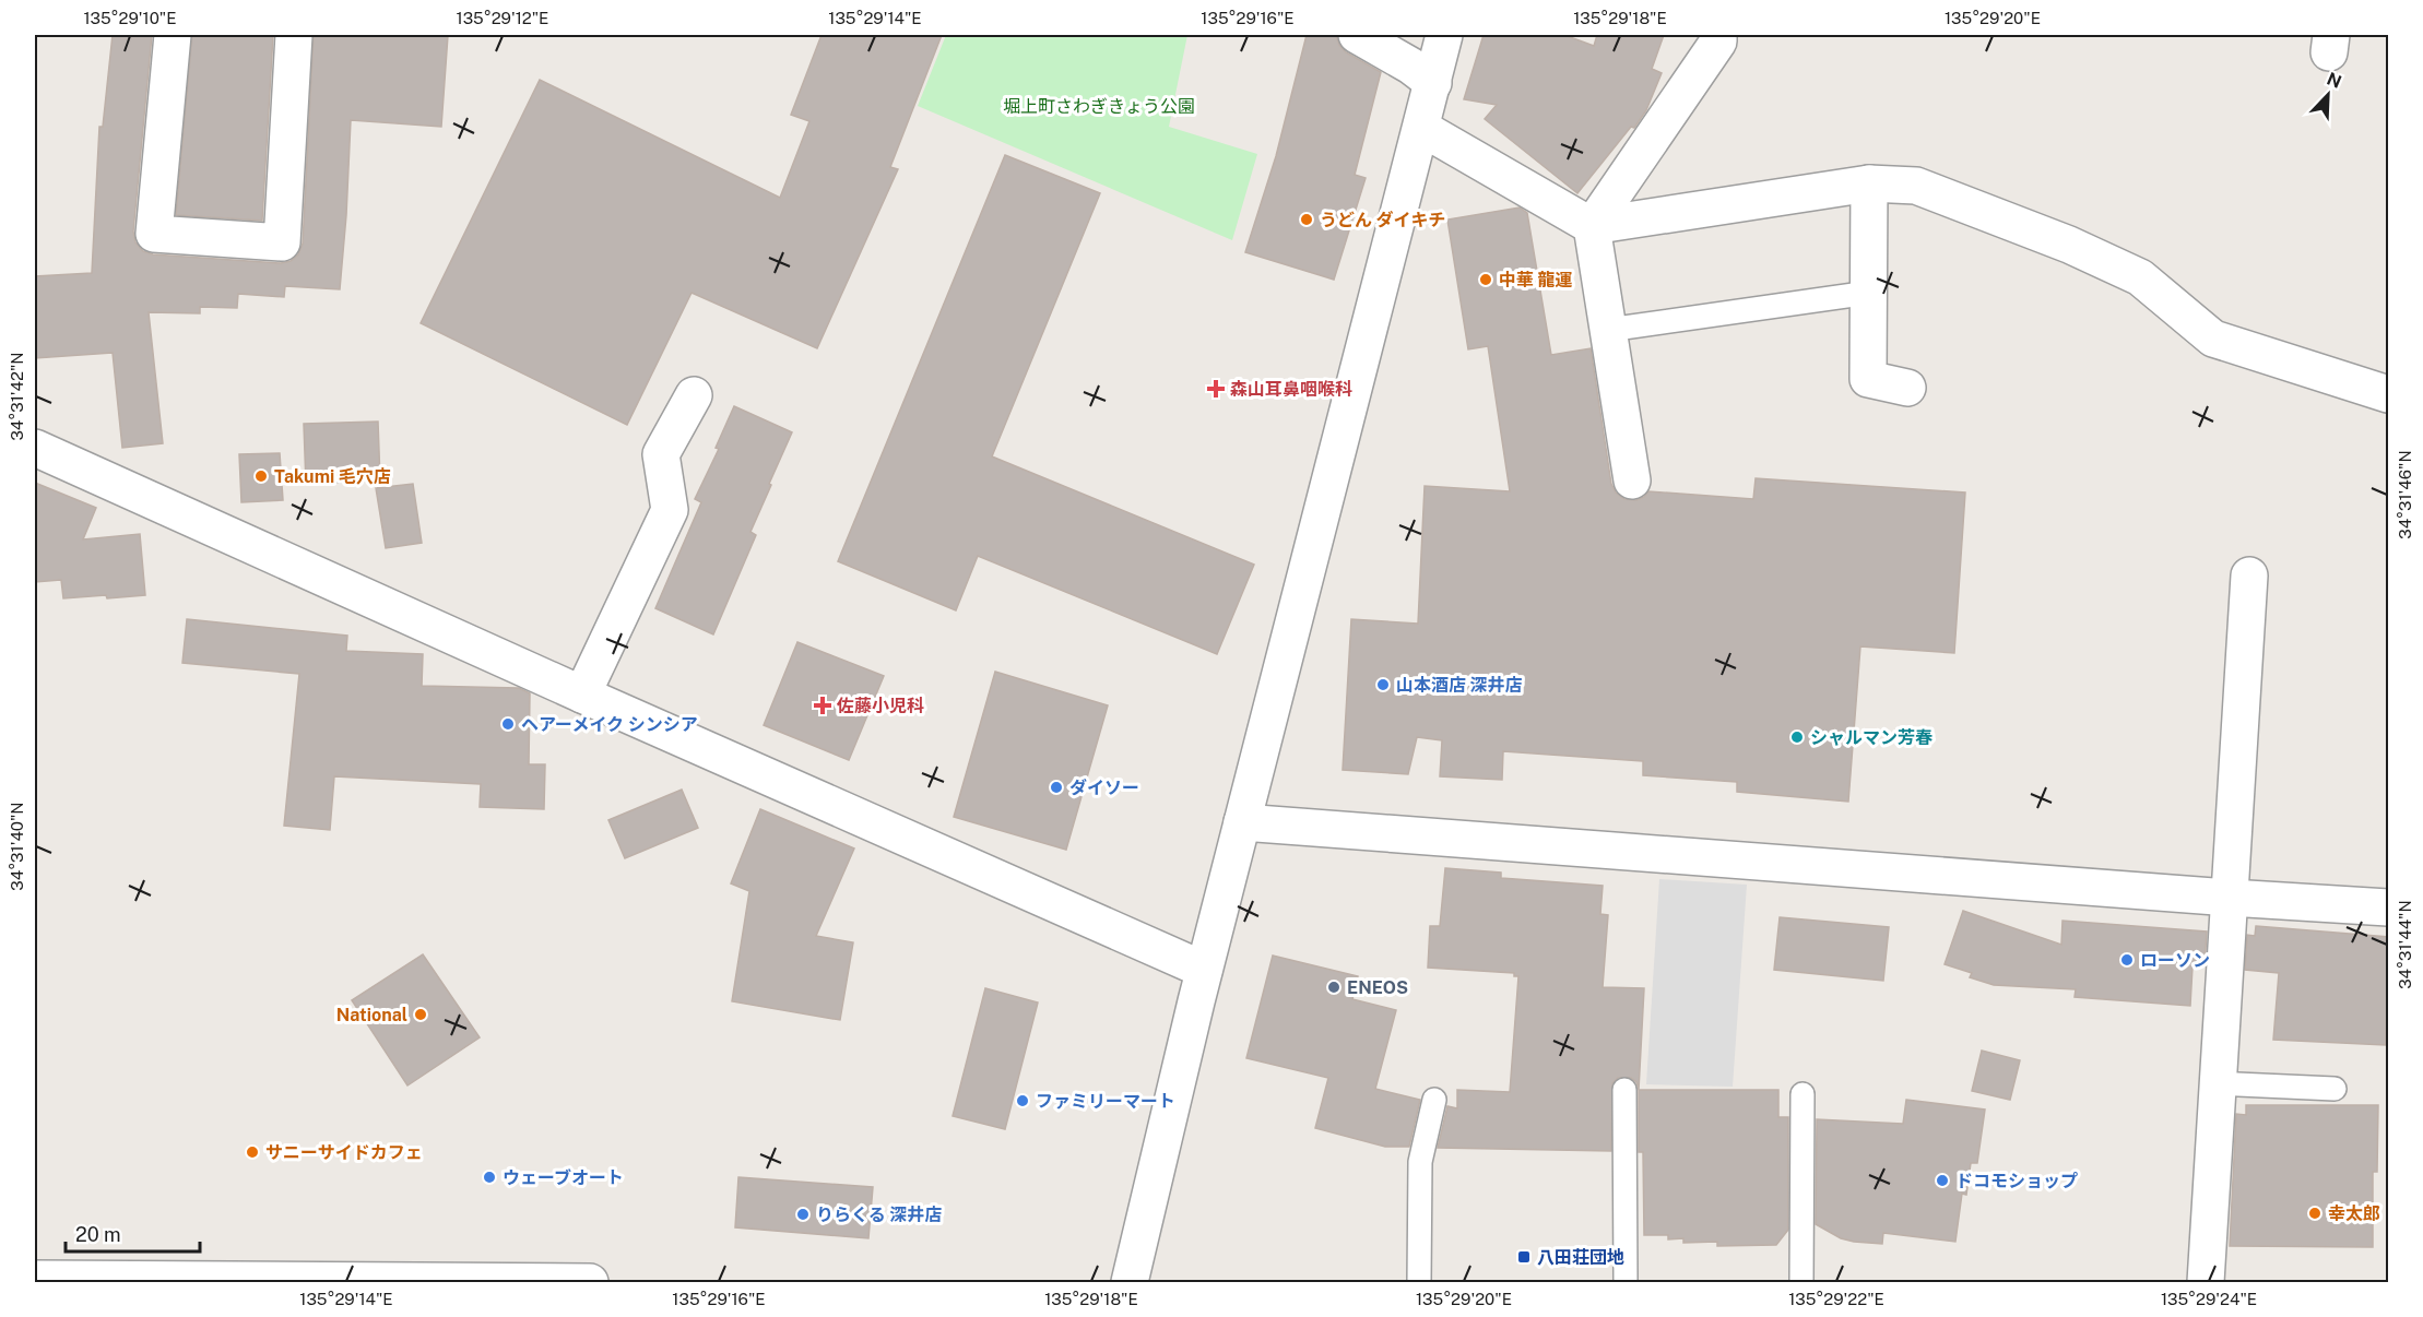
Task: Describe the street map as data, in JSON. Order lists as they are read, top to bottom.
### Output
{
  "parks": ["堀上町さわぎきょう公園"],
  "places": {
    "other": [
      "うどん ダイキチ",
      "中華 龍運",
      "Takumi 毛穴店",
      "山本酒店 深井店",
      "ヘアーメイク シンシア",
      "シャルマン芳春",
      "ダイソー",
      "ローソン",
      "ENEOS",
      "National",
      "ファミリーマート",
      "サニーサイドカフェ",
      "ウェーブオート",
      "ドコモショップ",
      "幸太郎",
      "りらくる 深井店"
    ],
    "health": ["森山耳鼻咽喉科", "佐藤小児科"],
    "transit": ["八田荘団地"]
  },
  "scale_bar": "20 m",
  "north": "top right",
  "coordinates": [
    "135°29'10\"E",
    "135°29'12\"E",
    "135°29'14\"E",
    "135°29'16\"E",
    "135°29'18\"E",
    "135°29'20\"E",
    "34°31'42\"N",
    "34°31'46\"N",
    "34°31'40\"N",
    "34°31'44\"N",
    "135°29'22\"E",
    "135°29'24\"E"
  ]
}
